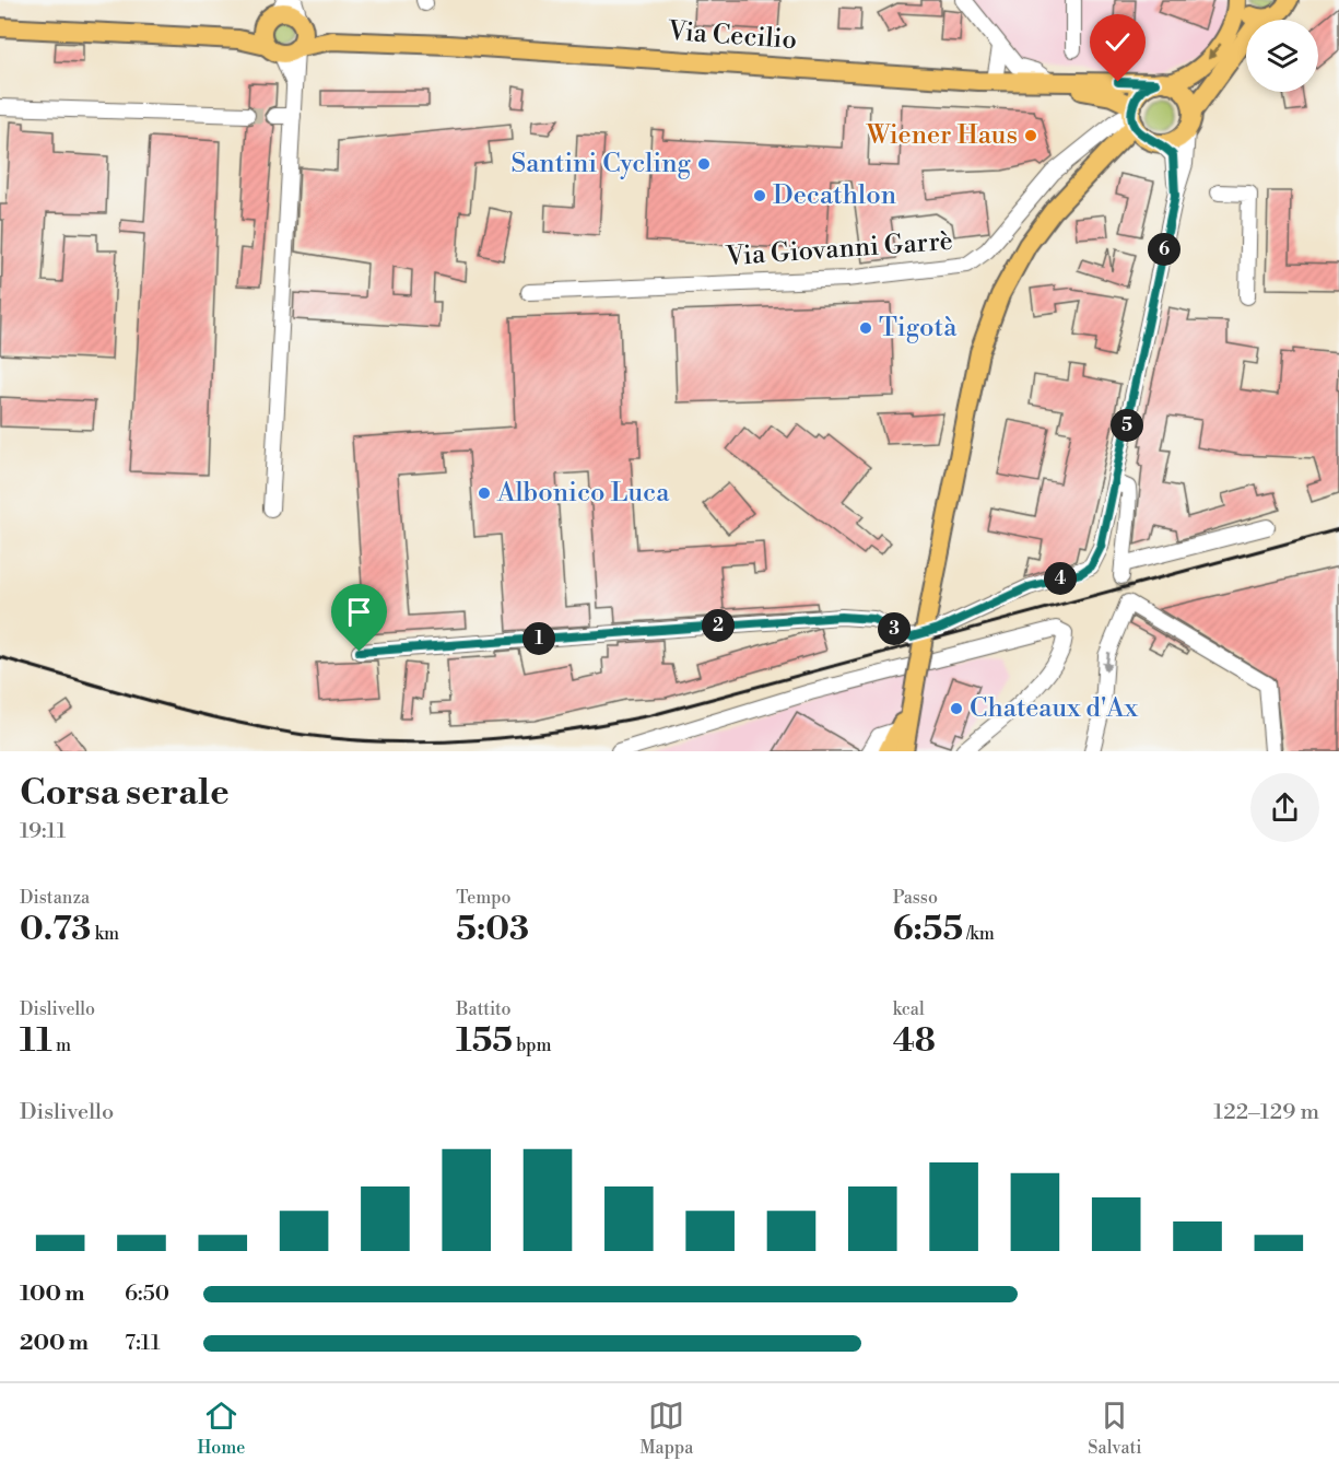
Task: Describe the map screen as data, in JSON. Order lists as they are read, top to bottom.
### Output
{
  "streets": {
    "main road": ["Via Cecilio"],
    "street": ["Via Giovanni Garrè"]
  },
  "crossings": [
    ["Via Cecilio", "Via Giovanni Garrè"]
  ],
  "places": [
    "Wiener Haus",
    "Santini Cycling",
    "Decathlon",
    "Tigotà",
    "Albonico Luca",
    "Chateaux d'Ax"
  ],
  "page": {
    "pins": [
      "6",
      "5",
      "4",
      "2",
      "3",
      "1"
    ],
    "heading": ["Corsa serale", "19:11"],
    "stats": [
      ["Distanza", "0.73 km"],
      ["Tempo", "5:03"],
      ["Passo", "6:55 /km"],
      ["Dislivello", "11 m"],
      ["Battito", "155 bpm"],
      ["kcal", "48"]
    ],
    "chart": ["Dislivello", "122–129 m"],
    "list": [
      {
        "name": "100 m",
        "note": "6:50"
      },
      {
        "name": "200 m",
        "note": "7:11"
      }
    ],
    "tabs": ["Home", "Mappa", "Salvati"]
  }
}
